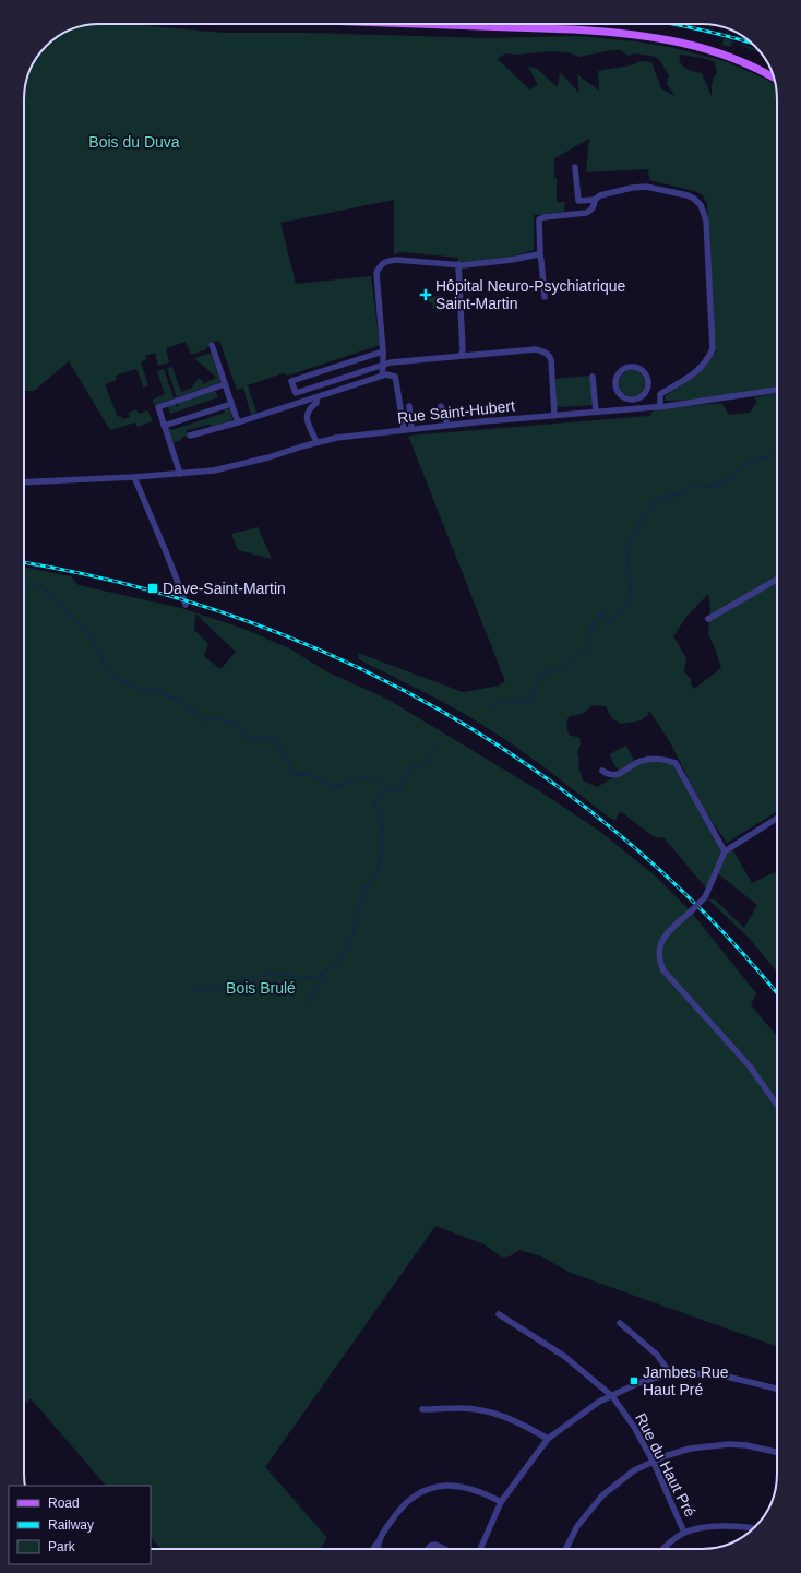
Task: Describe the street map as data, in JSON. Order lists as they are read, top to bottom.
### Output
{
  "streets": {
    "street": ["Rue Saint-Hubert", "Rue du Haut Pré"]
  },
  "parks": ["Bois du Duva", "Bois Brulé"],
  "places": {
    "health": ["Hôpital Neuro-Psychiatrique Saint-Martin"],
    "transit": ["Dave-Saint-Martin", "Jambes Rue Haut Pré"]
  },
  "legend": ["Road", "Railway", "Park"]
}
